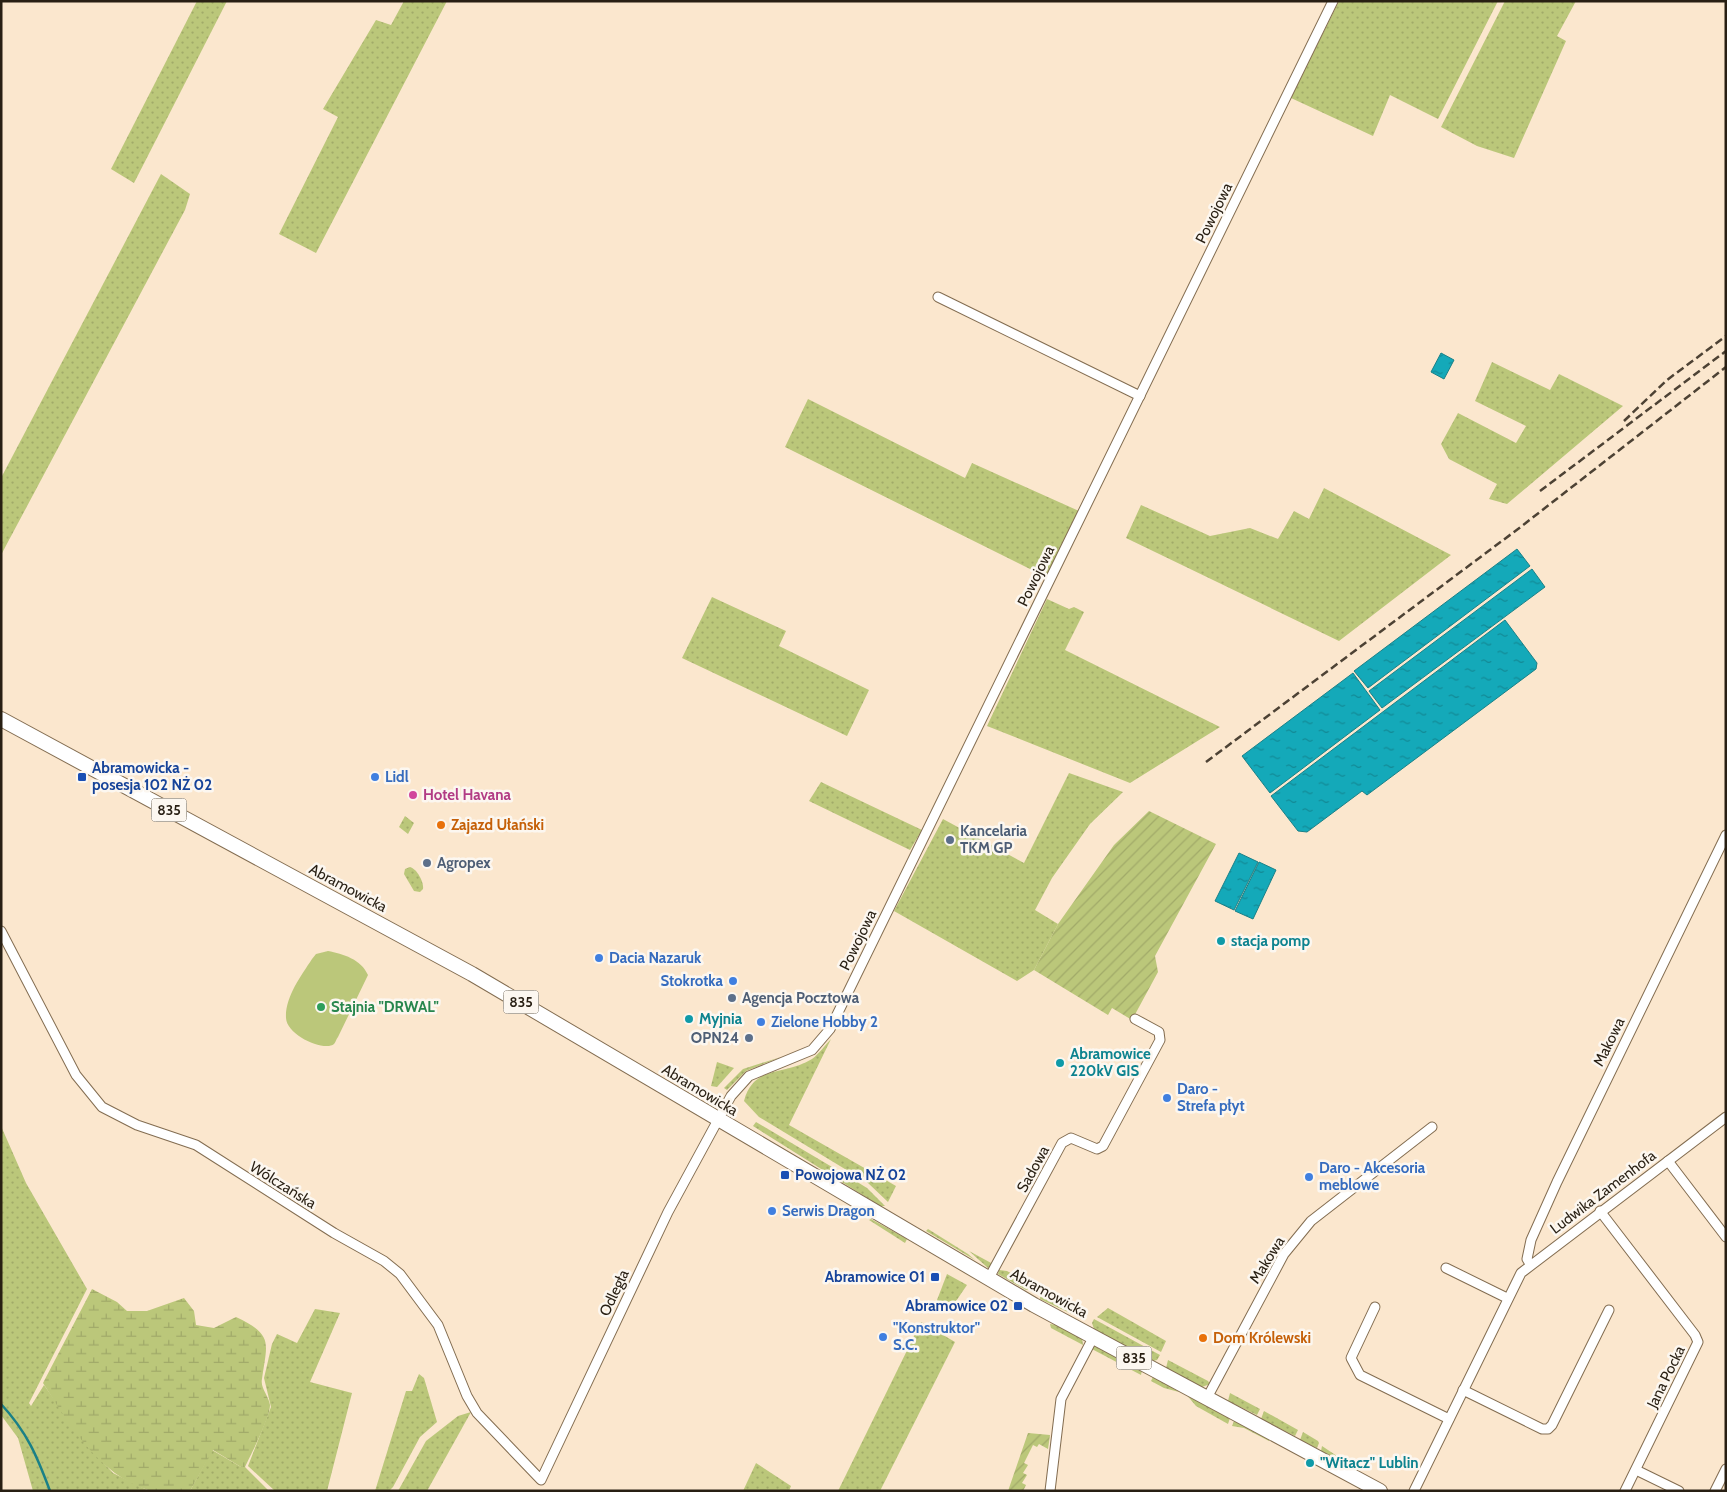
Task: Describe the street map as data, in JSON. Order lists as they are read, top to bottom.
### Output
{
  "streets": {
    "main road": ["835", "Abramowicka"],
    "street": [
      "Powojowa",
      "Makowa",
      "Sadowa",
      "Wólczańska",
      "Ludwika Zamenhofa",
      "Odległa",
      "Jana Pocka"
    ]
  },
  "crossings": [
    ["Powojowa", "Abramowicka"],
    ["Powojowa", "Odległa"],
    ["Abramowicka", "Makowa"],
    ["Abramowicka", "Sadowa"],
    ["Abramowicka", "Odległa"],
    ["Makowa", "Ludwika Zamenhofa"],
    ["Wólczańska", "Odległa"],
    ["Ludwika Zamenhofa", "Jana Pocka"]
  ],
  "places": {
    "transit": [
      "Abramowicka - posesja 102 NŻ 02",
      "Powojowa NŻ 02",
      "Abramowice 01",
      "Abramowice 02"
    ],
    "other": [
      "Lidl",
      "Hotel Havana",
      "Zajazd Ułański",
      "Kancelaria TKM GP",
      "Agropex",
      "stacja pomp",
      "Dacia Nazaruk",
      "Stokrotka",
      "Agencja Pocztowa",
      "Stajnia \"DRWAL\"",
      "Myjnia",
      "Zielone Hobby 2",
      "OPN24",
      "Abramowice 220kV GIS",
      "Daro - Strefa płyt",
      "Daro - Akcesoria meblowe",
      "Serwis Dragon",
      "\"Konstruktor\" S.C.",
      "Dom Królewski",
      "\"Witacz\" Lublin"
    ]
  }
}
